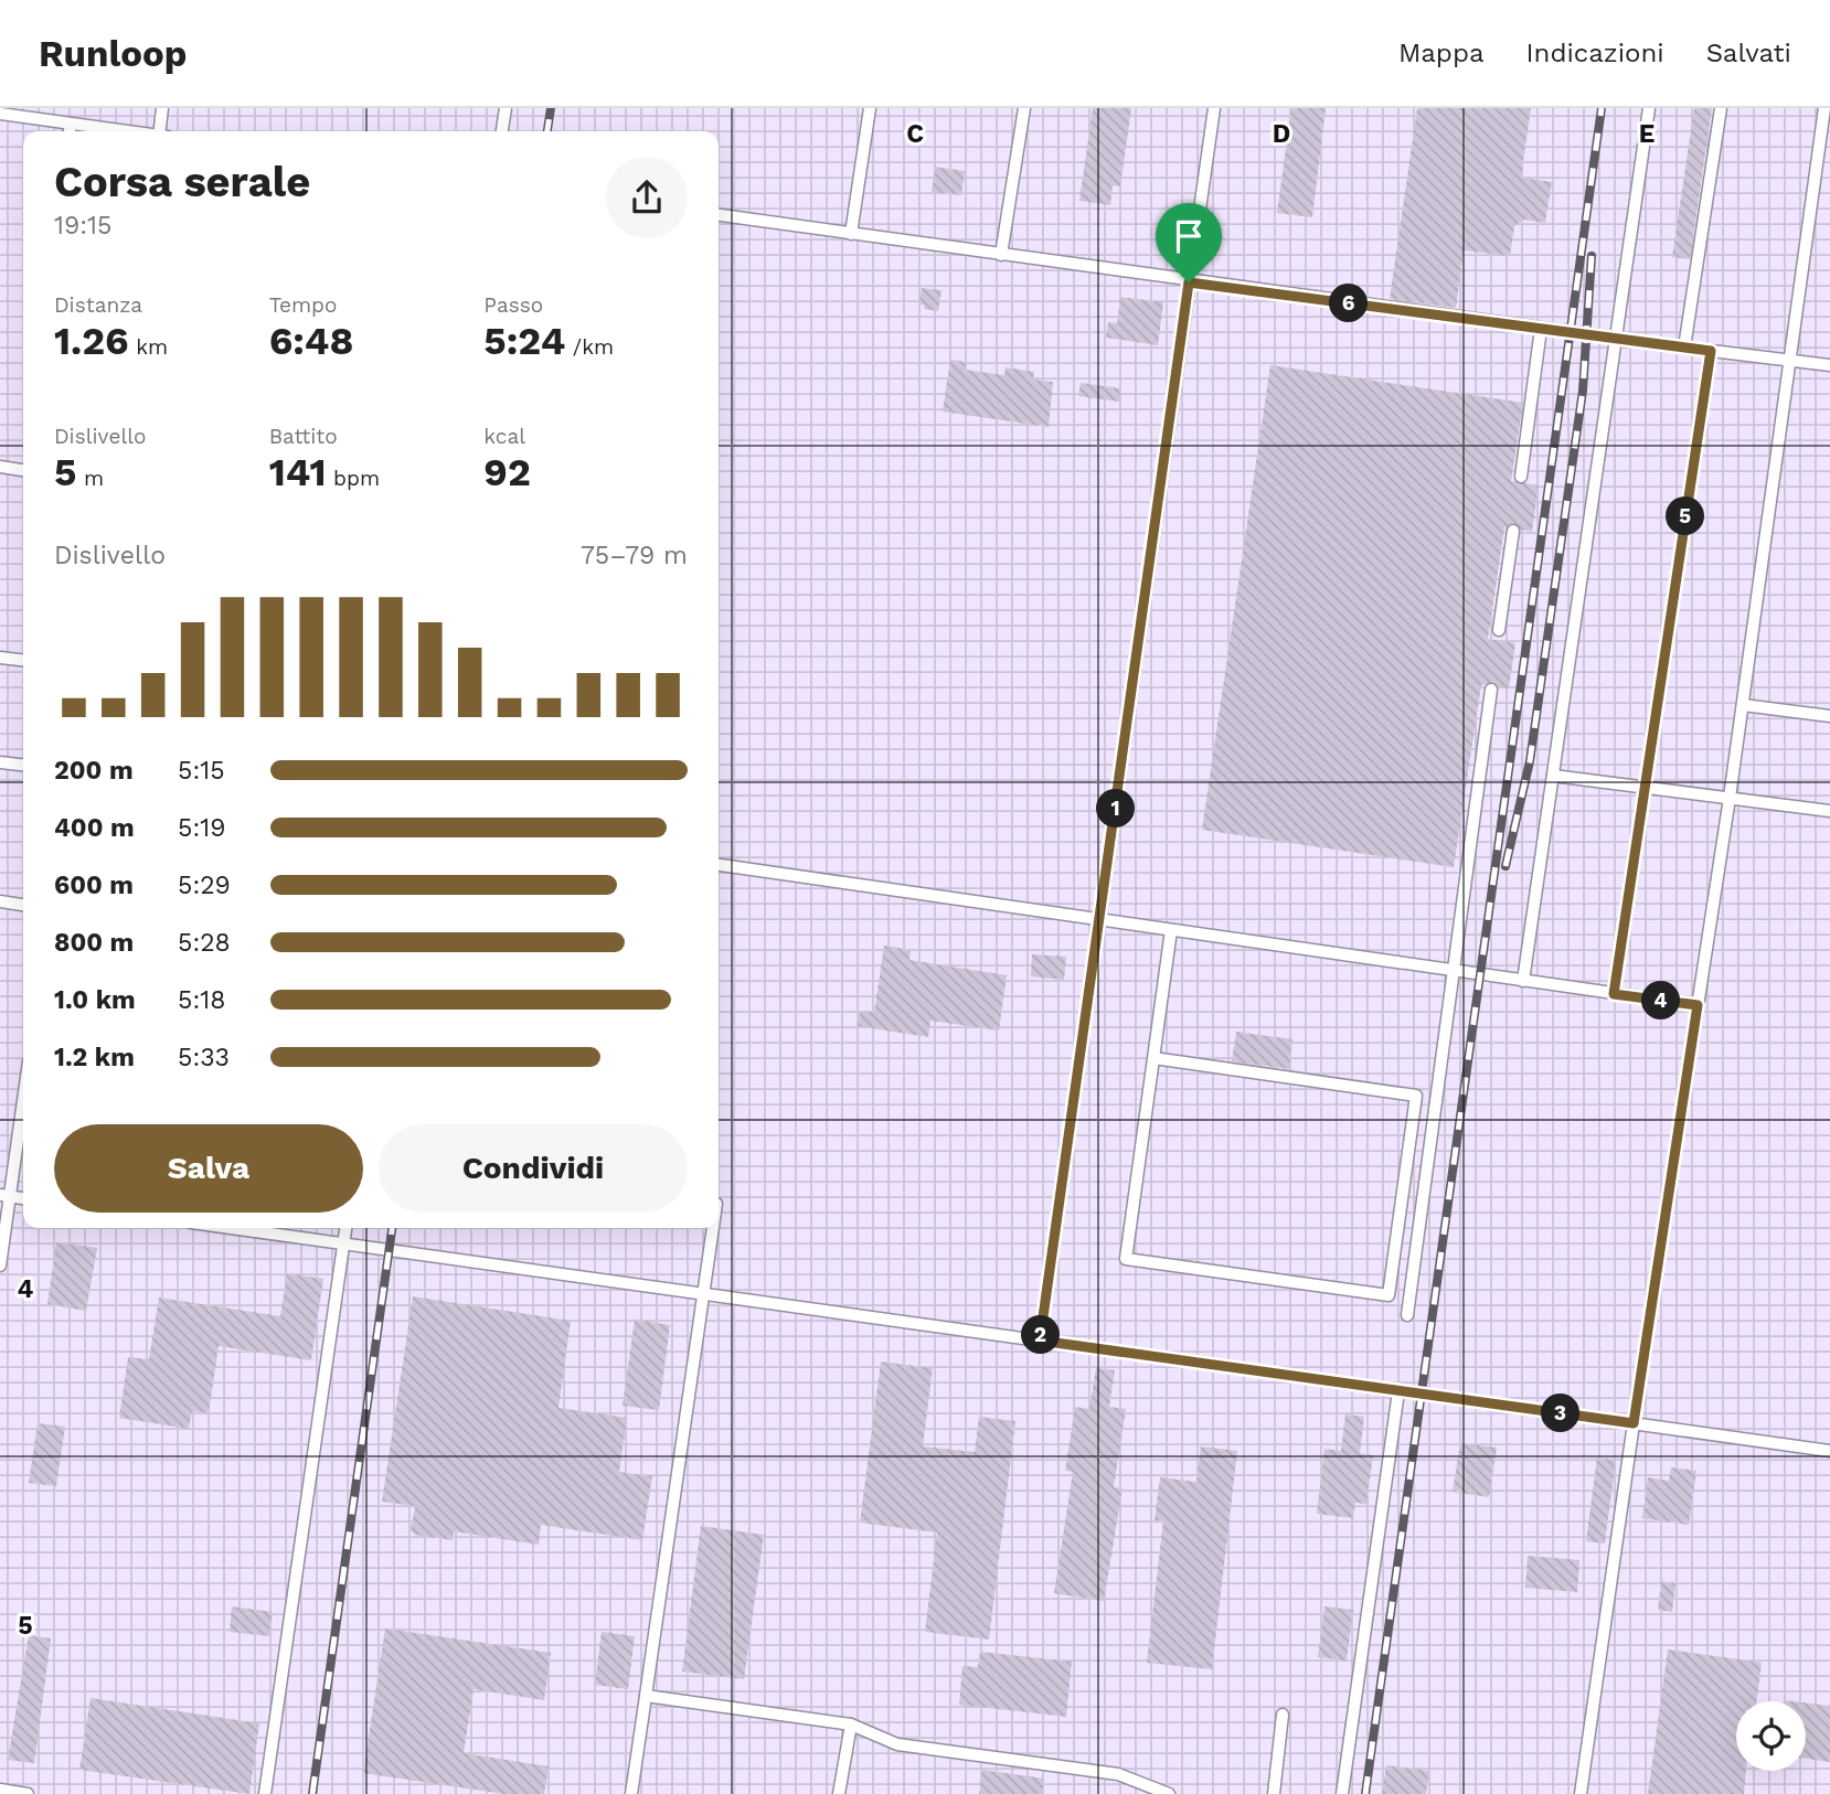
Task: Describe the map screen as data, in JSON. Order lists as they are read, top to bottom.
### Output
{
  "page": {
    "header": "Runloop",
    "nav": ["Mappa", "Indicazioni", "Salvati"],
    "heading": ["Corsa serale", "19:15"],
    "stats": [
      ["Distanza", "1.26 km"],
      ["Tempo", "6:48"],
      ["Passo", "5:24 /km"],
      ["Dislivello", "5 m"],
      ["Battito", "141 bpm"],
      ["kcal", "92"]
    ],
    "pins": [
      "6",
      "5",
      "1",
      "4",
      "2",
      "3"
    ],
    "chart": ["Dislivello", "75–79 m"],
    "list": [
      {
        "name": "200 m",
        "note": "5:15"
      },
      {
        "name": "400 m",
        "note": "5:19"
      },
      {
        "name": "600 m",
        "note": "5:29"
      },
      {
        "name": "800 m",
        "note": "5:28"
      },
      {
        "name": "1.0 km",
        "note": "5:18"
      },
      {
        "name": "1.2 km",
        "note": "5:33"
      }
    ],
    "buttons": ["Salva", "Condividi"]
  },
  "grid": {
    "columns": ["C", "D", "E"],
    "rows": ["4", "5"]
  }
}
